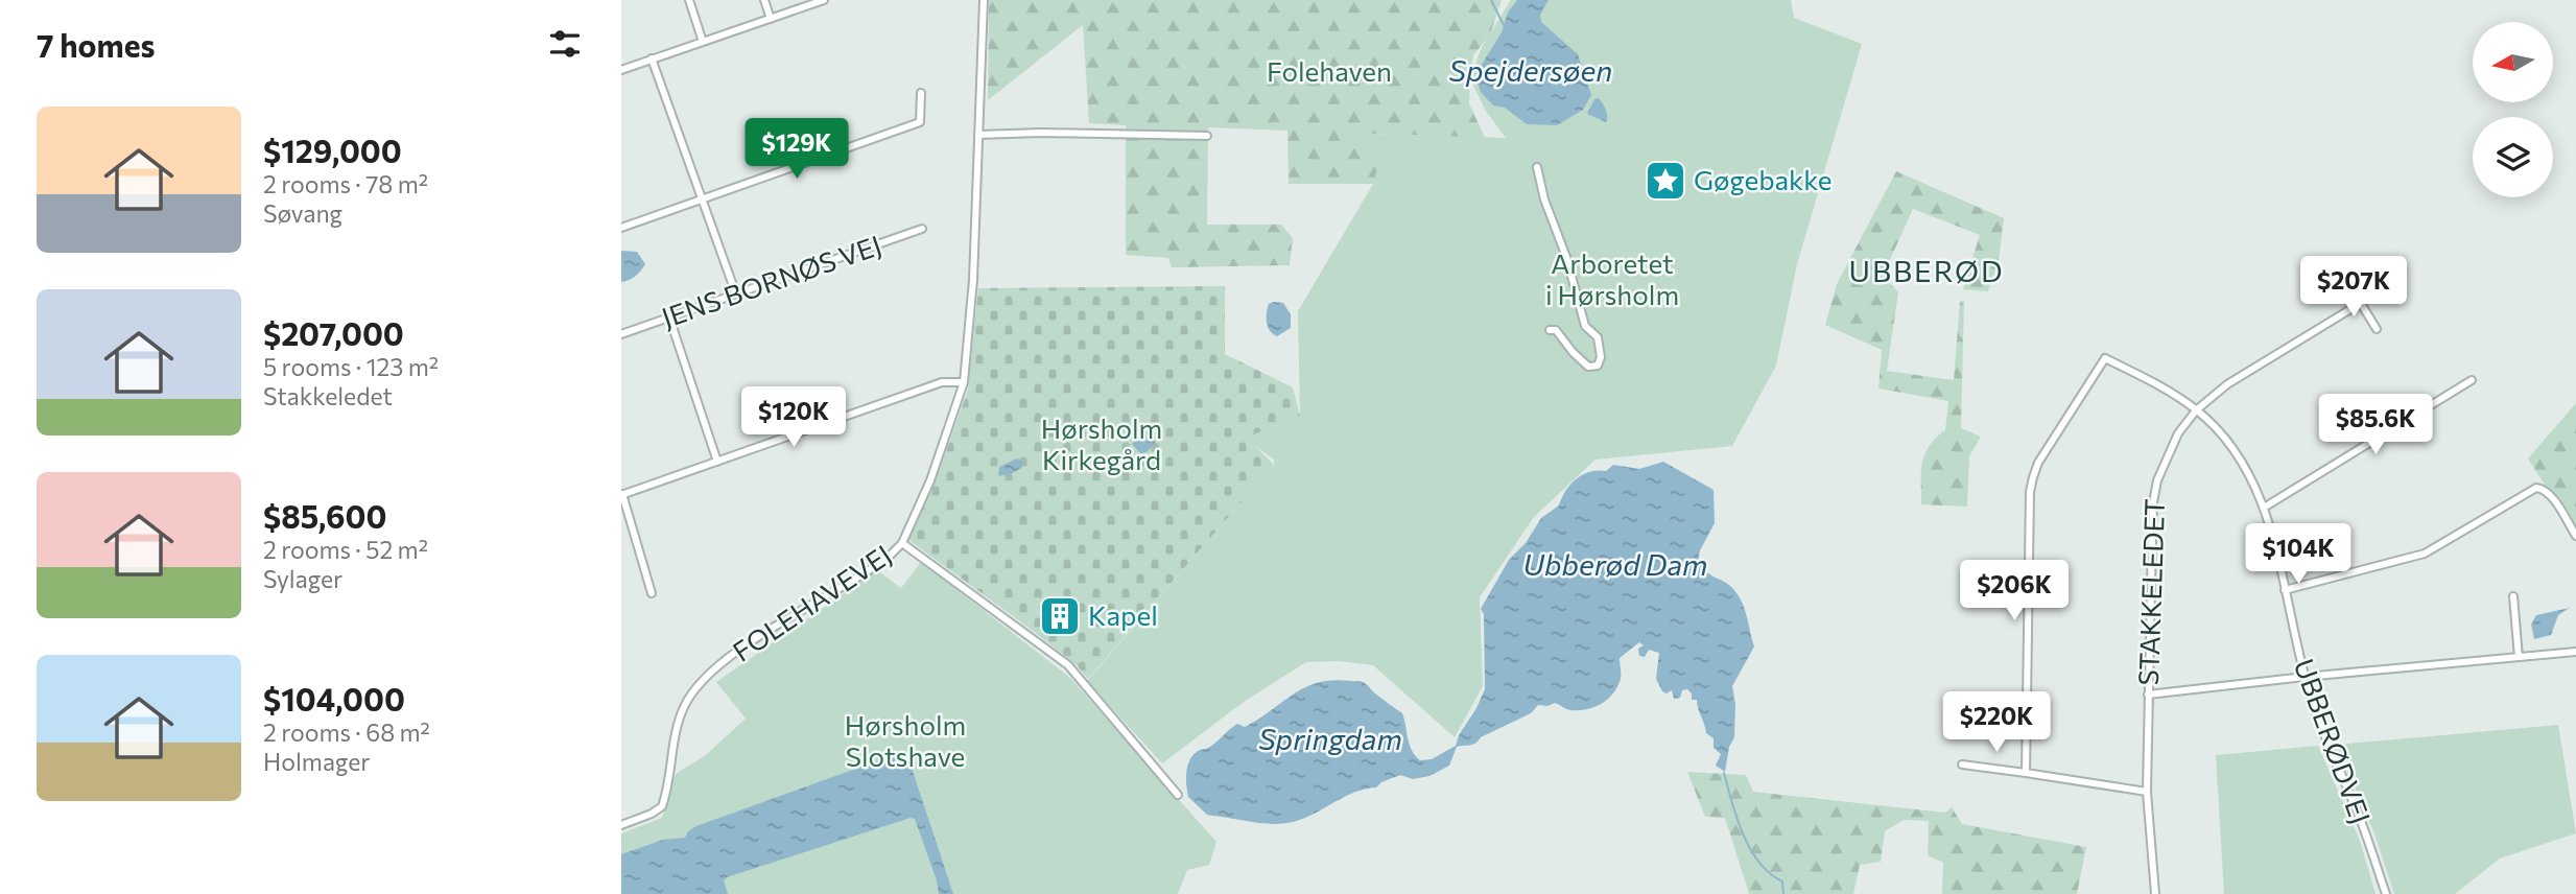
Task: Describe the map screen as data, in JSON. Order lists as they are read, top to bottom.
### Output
{
  "streets": {
    "street": [
      "JENS BORNØS VEJ",
      "STAKKELEDET",
      "FOLEHAVEVEJ",
      "UBBERØDVEJ"
    ]
  },
  "crossings": [
    ["STAKKELEDET", "UBBERØDVEJ"]
  ],
  "districts": ["UBBERØD"],
  "water": ["Spejdersøen", "Ubberød Dam", "Springdam"],
  "parks": [
    "Folehaven",
    "Arboretet i Hørsholm",
    "Hørsholm Kirkegård",
    "Hørsholm Slotshave"
  ],
  "places": {
    "place": ["Gøgebakke"],
    "building": ["Kapel"]
  },
  "north": "left",
  "page": {
    "heading": "7 homes",
    "list": [
      {
        "name": "$129,000",
        "note": "2 rooms · 78 m² · Søvang"
      },
      {
        "name": "$207,000",
        "note": "5 rooms · 123 m² · Stakkeledet"
      },
      {
        "name": "$85,600",
        "note": "2 rooms · 52 m² · Sylager"
      },
      {
        "name": "$104,000",
        "note": "2 rooms · 68 m² · Holmager"
      }
    ],
    "price": [
      "$129K",
      "$207K",
      "$120K",
      "$85.6K",
      "$104K",
      "$206K",
      "$220K"
    ]
  }
}
